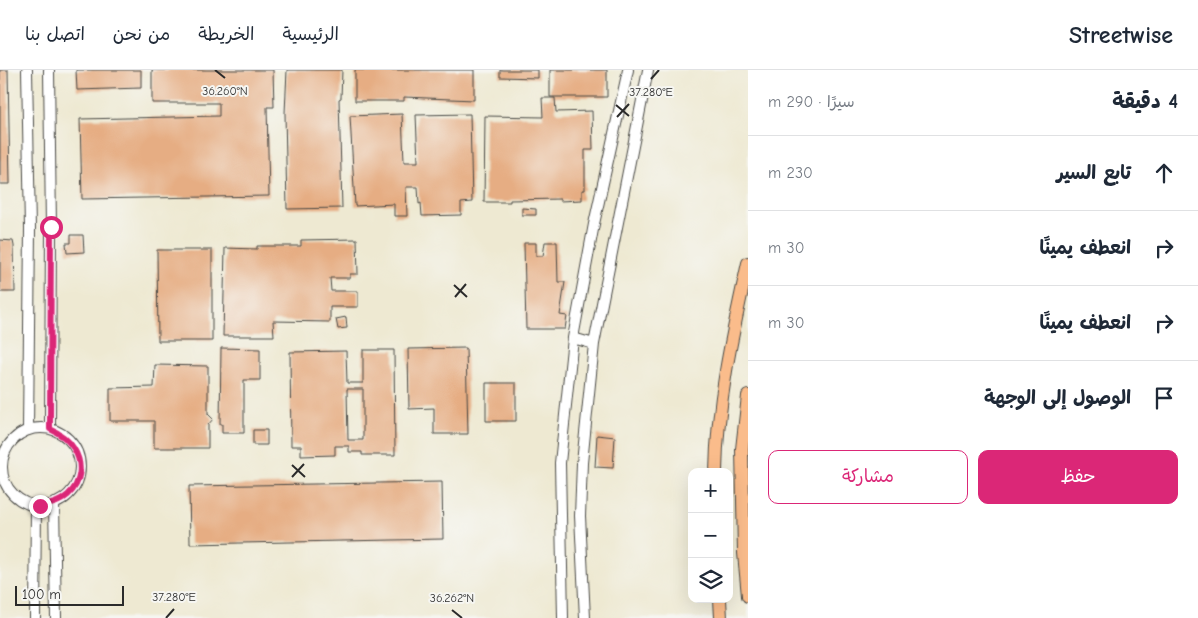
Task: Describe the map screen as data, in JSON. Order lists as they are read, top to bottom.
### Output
{
  "scale_bar": "100 m",
  "page": {
    "header": "Streetwise",
    "nav": [
      "الرئيسية",
      "الخريطة",
      "من نحن",
      "اتصل بنا"
    ],
    "heading": ["4 دقيقة", "سيرًا · 290 m"],
    "list": [
      ["تابع السير", "230 m"],
      ["انعطف يمينًا", "30 m"],
      ["انعطف يمينًا", "30 m"],
      "الوصول إلى الوجهة"
    ],
    "buttons": ["حفظ", "مشاركة"],
    "map_buttons": ["+", "−"],
    "scale": "100 m"
  },
  "coordinates": ["36.260°N", "37.280°E", "36.262°N"]
}
